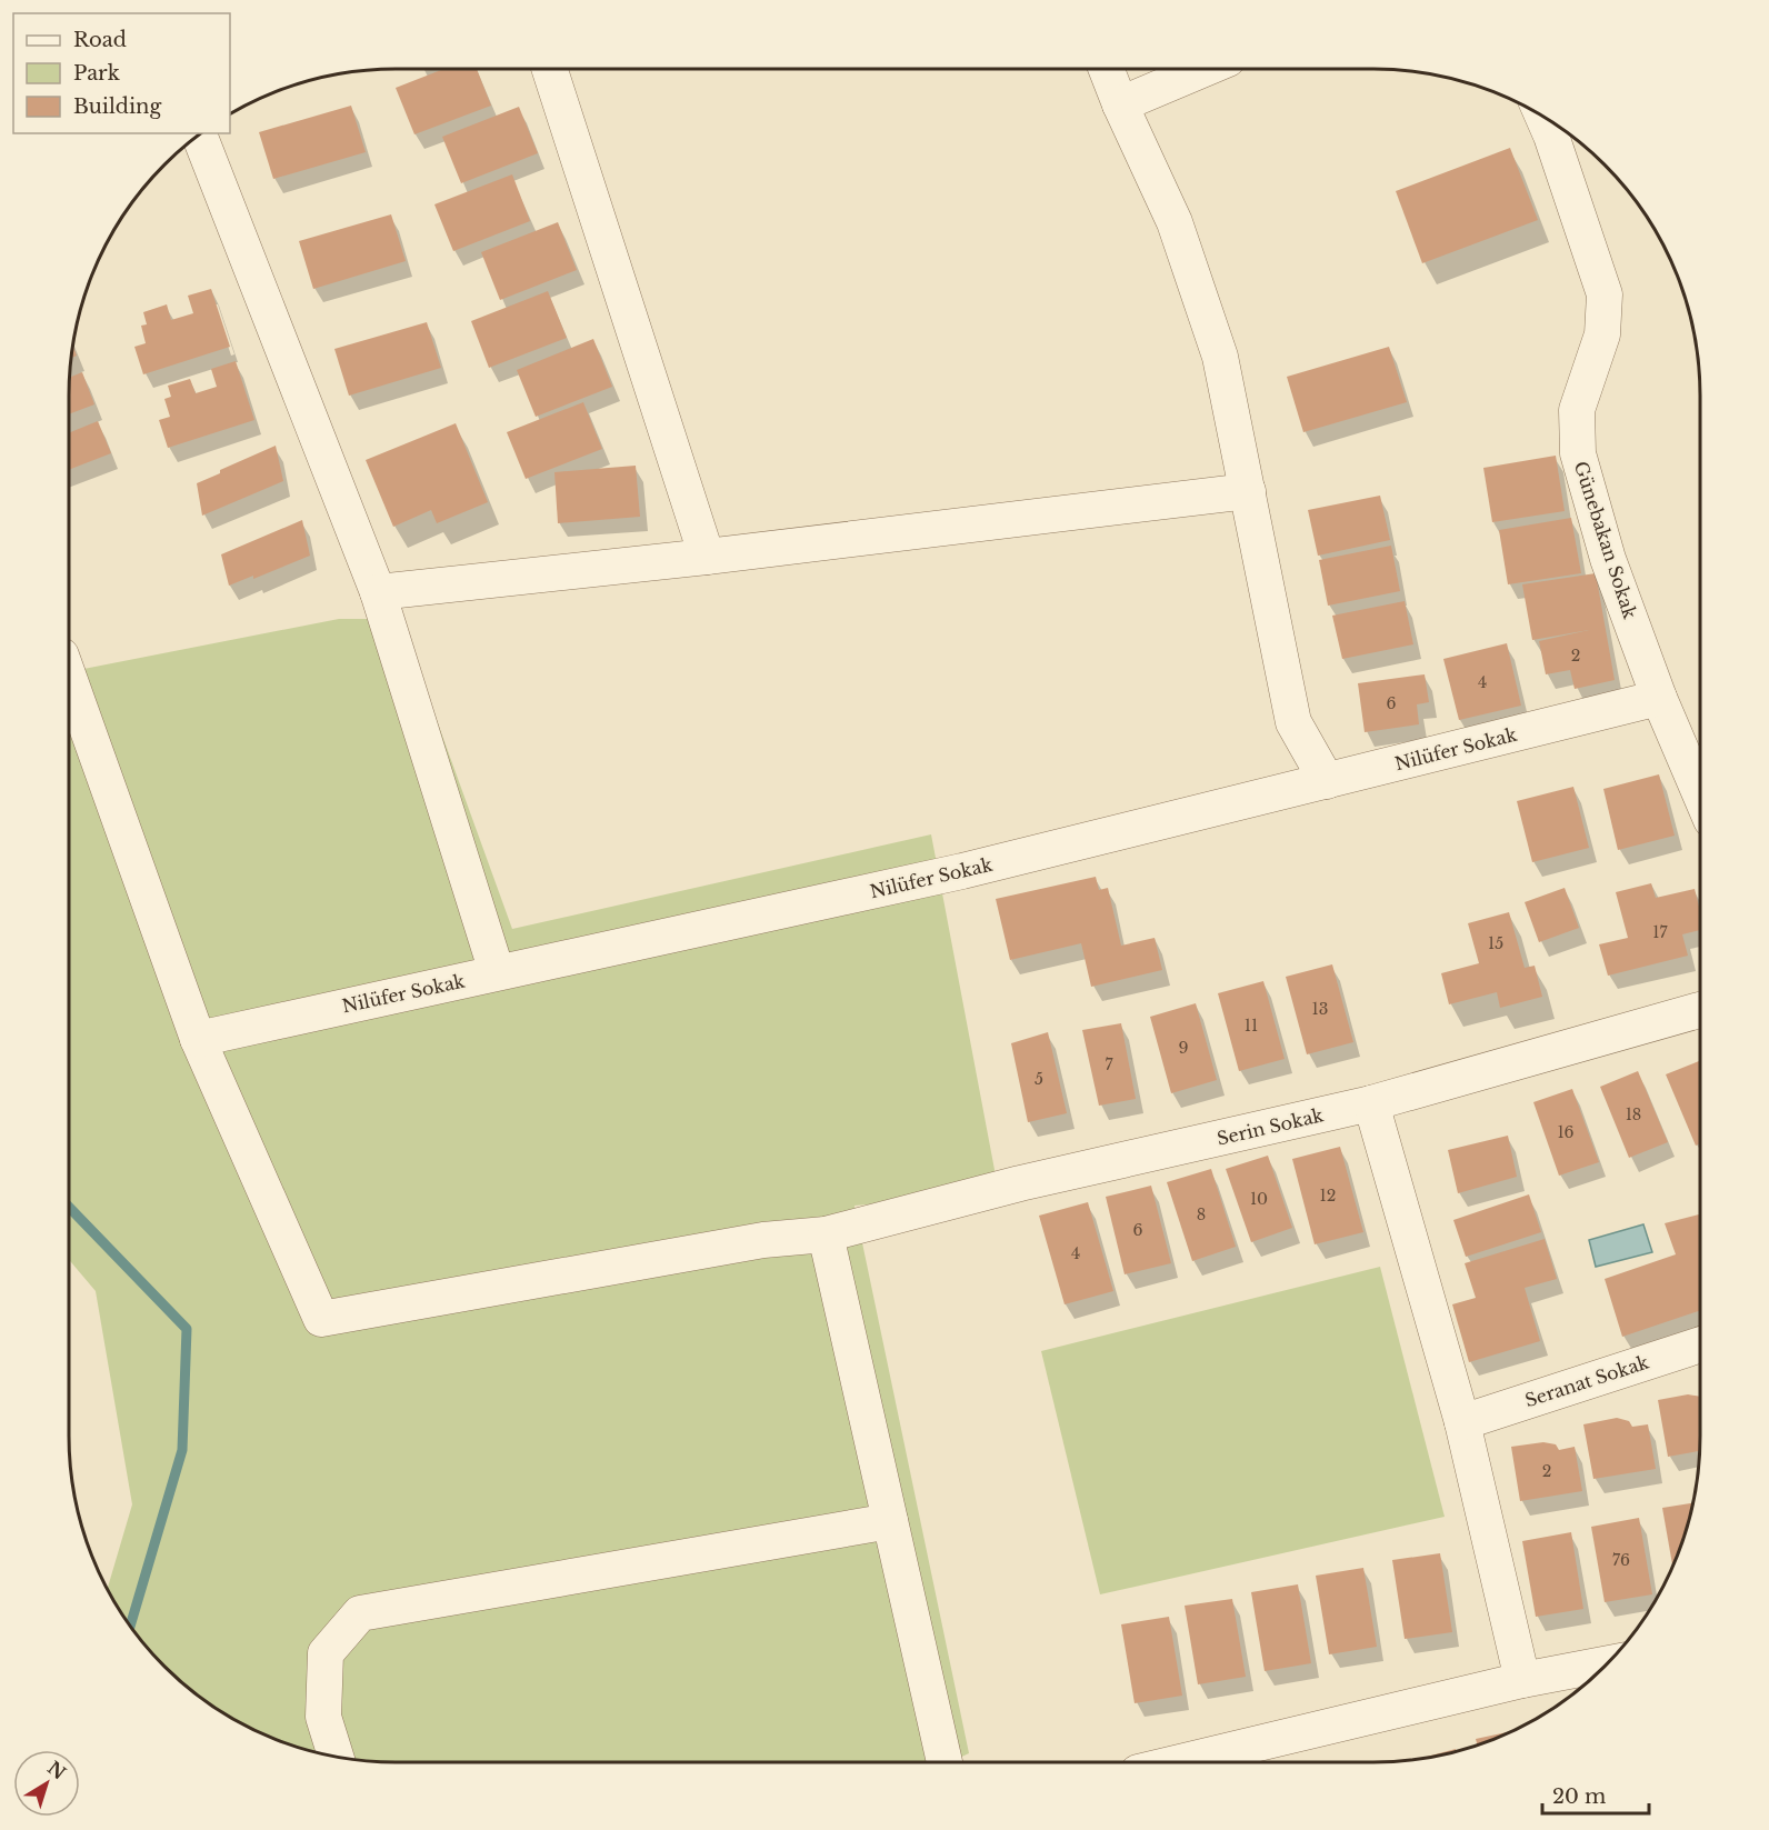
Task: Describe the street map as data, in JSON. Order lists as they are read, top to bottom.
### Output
{
  "streets": {
    "street": [
      "Günebakan Sokak",
      "Nilüfer Sokak",
      "Serin Sokak",
      "Seranat Sokak"
    ]
  },
  "crossings": [
    ["Günebakan Sokak", "Nilüfer Sokak"],
    ["Nilüfer Sokak", "Serin Sokak"]
  ],
  "house_numbers": [
    "2",
    "4",
    "6",
    "17",
    "15",
    "13",
    "11",
    "9",
    "7",
    "5",
    "18",
    "16",
    "12",
    "10",
    "8",
    "6",
    "4",
    "2",
    "76"
  ],
  "legend": ["Road", "Park", "Building"],
  "scale_bar": "20 m",
  "north": "top right"
}
